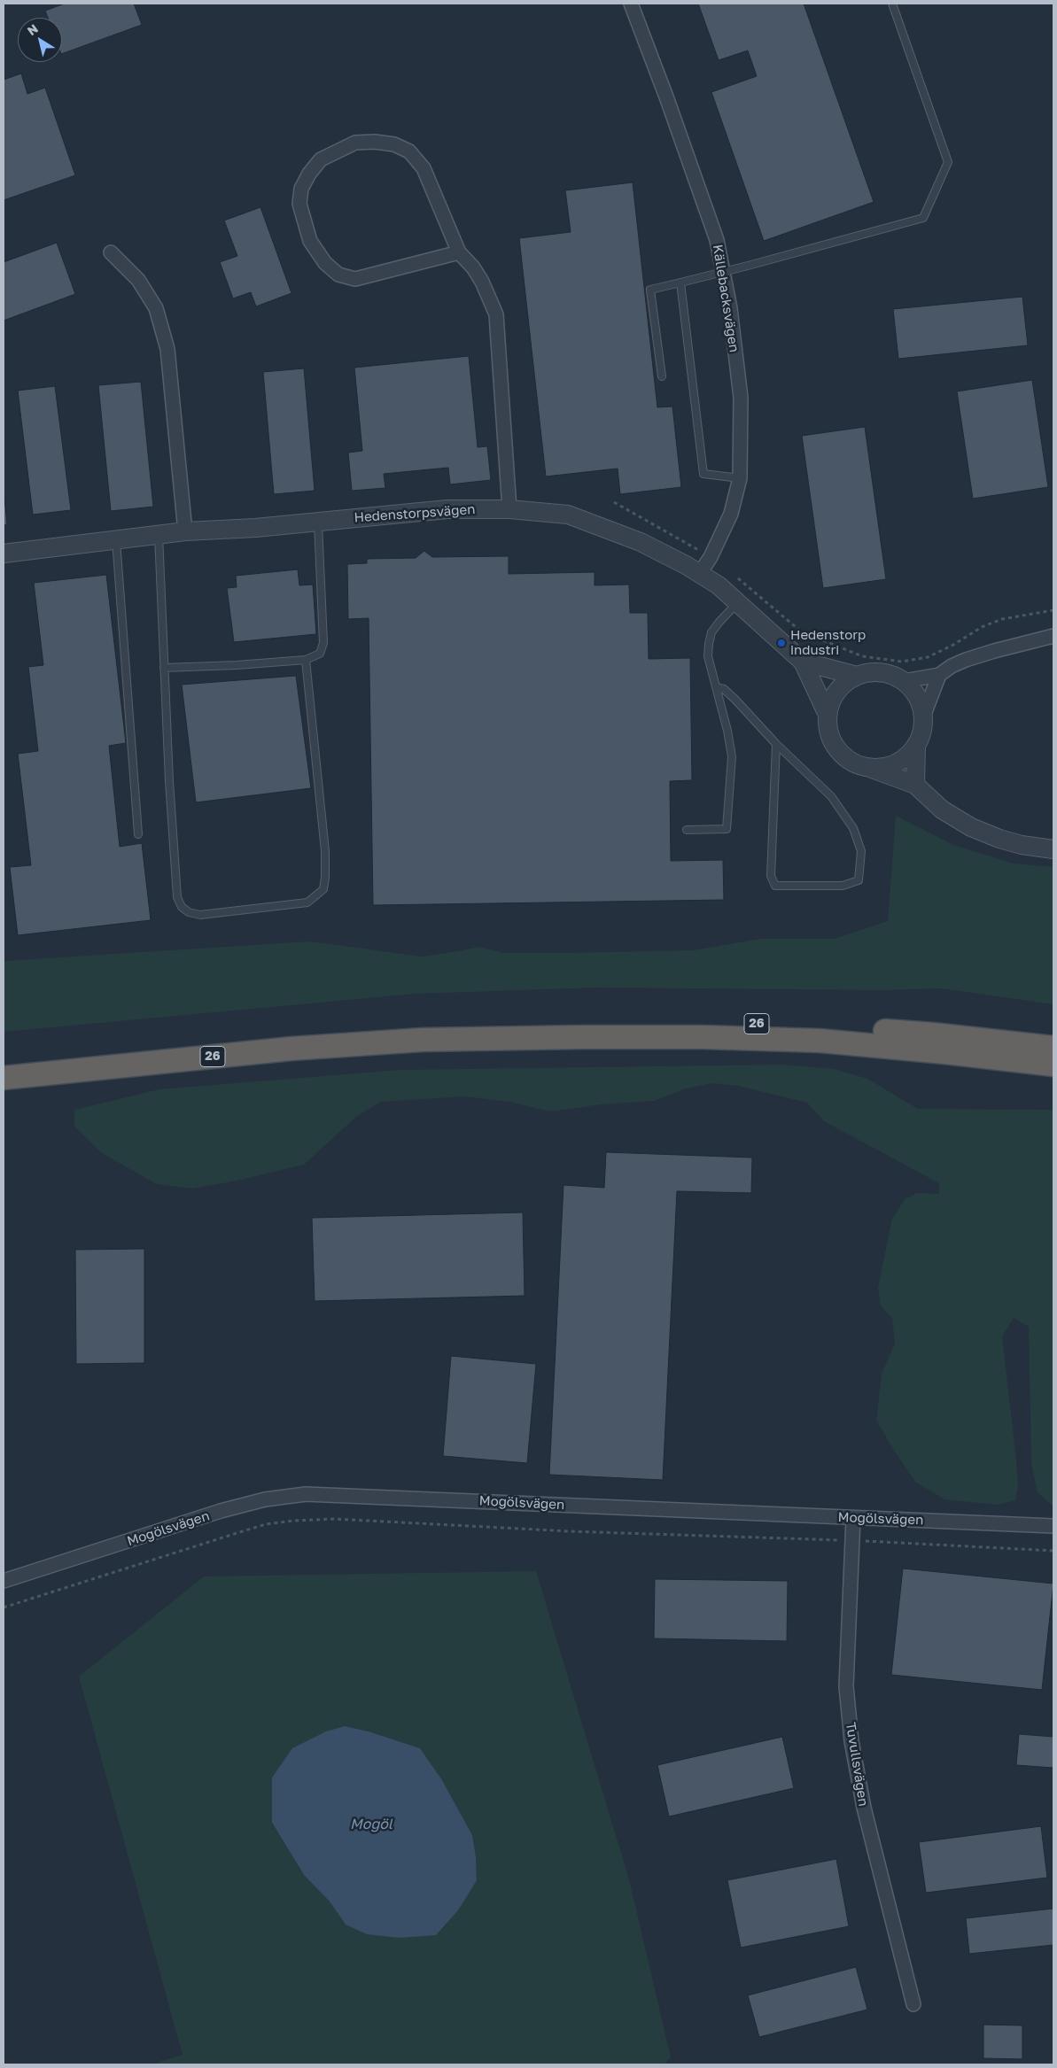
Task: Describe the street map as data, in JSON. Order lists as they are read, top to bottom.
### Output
{
  "streets": {
    "highway": ["26"],
    "street": [
      "Källebacksvägen",
      "Hedenstorpsvägen",
      "Mogölsvägen",
      "Tuvullsvägen"
    ]
  },
  "crossings": [
    ["Källebacksvägen", "Hedenstorpsvägen"],
    ["Mogölsvägen", "Tuvullsvägen"]
  ],
  "water": ["Mogöl"],
  "places": ["Hedenstorp industri"],
  "north": "top left"
}
